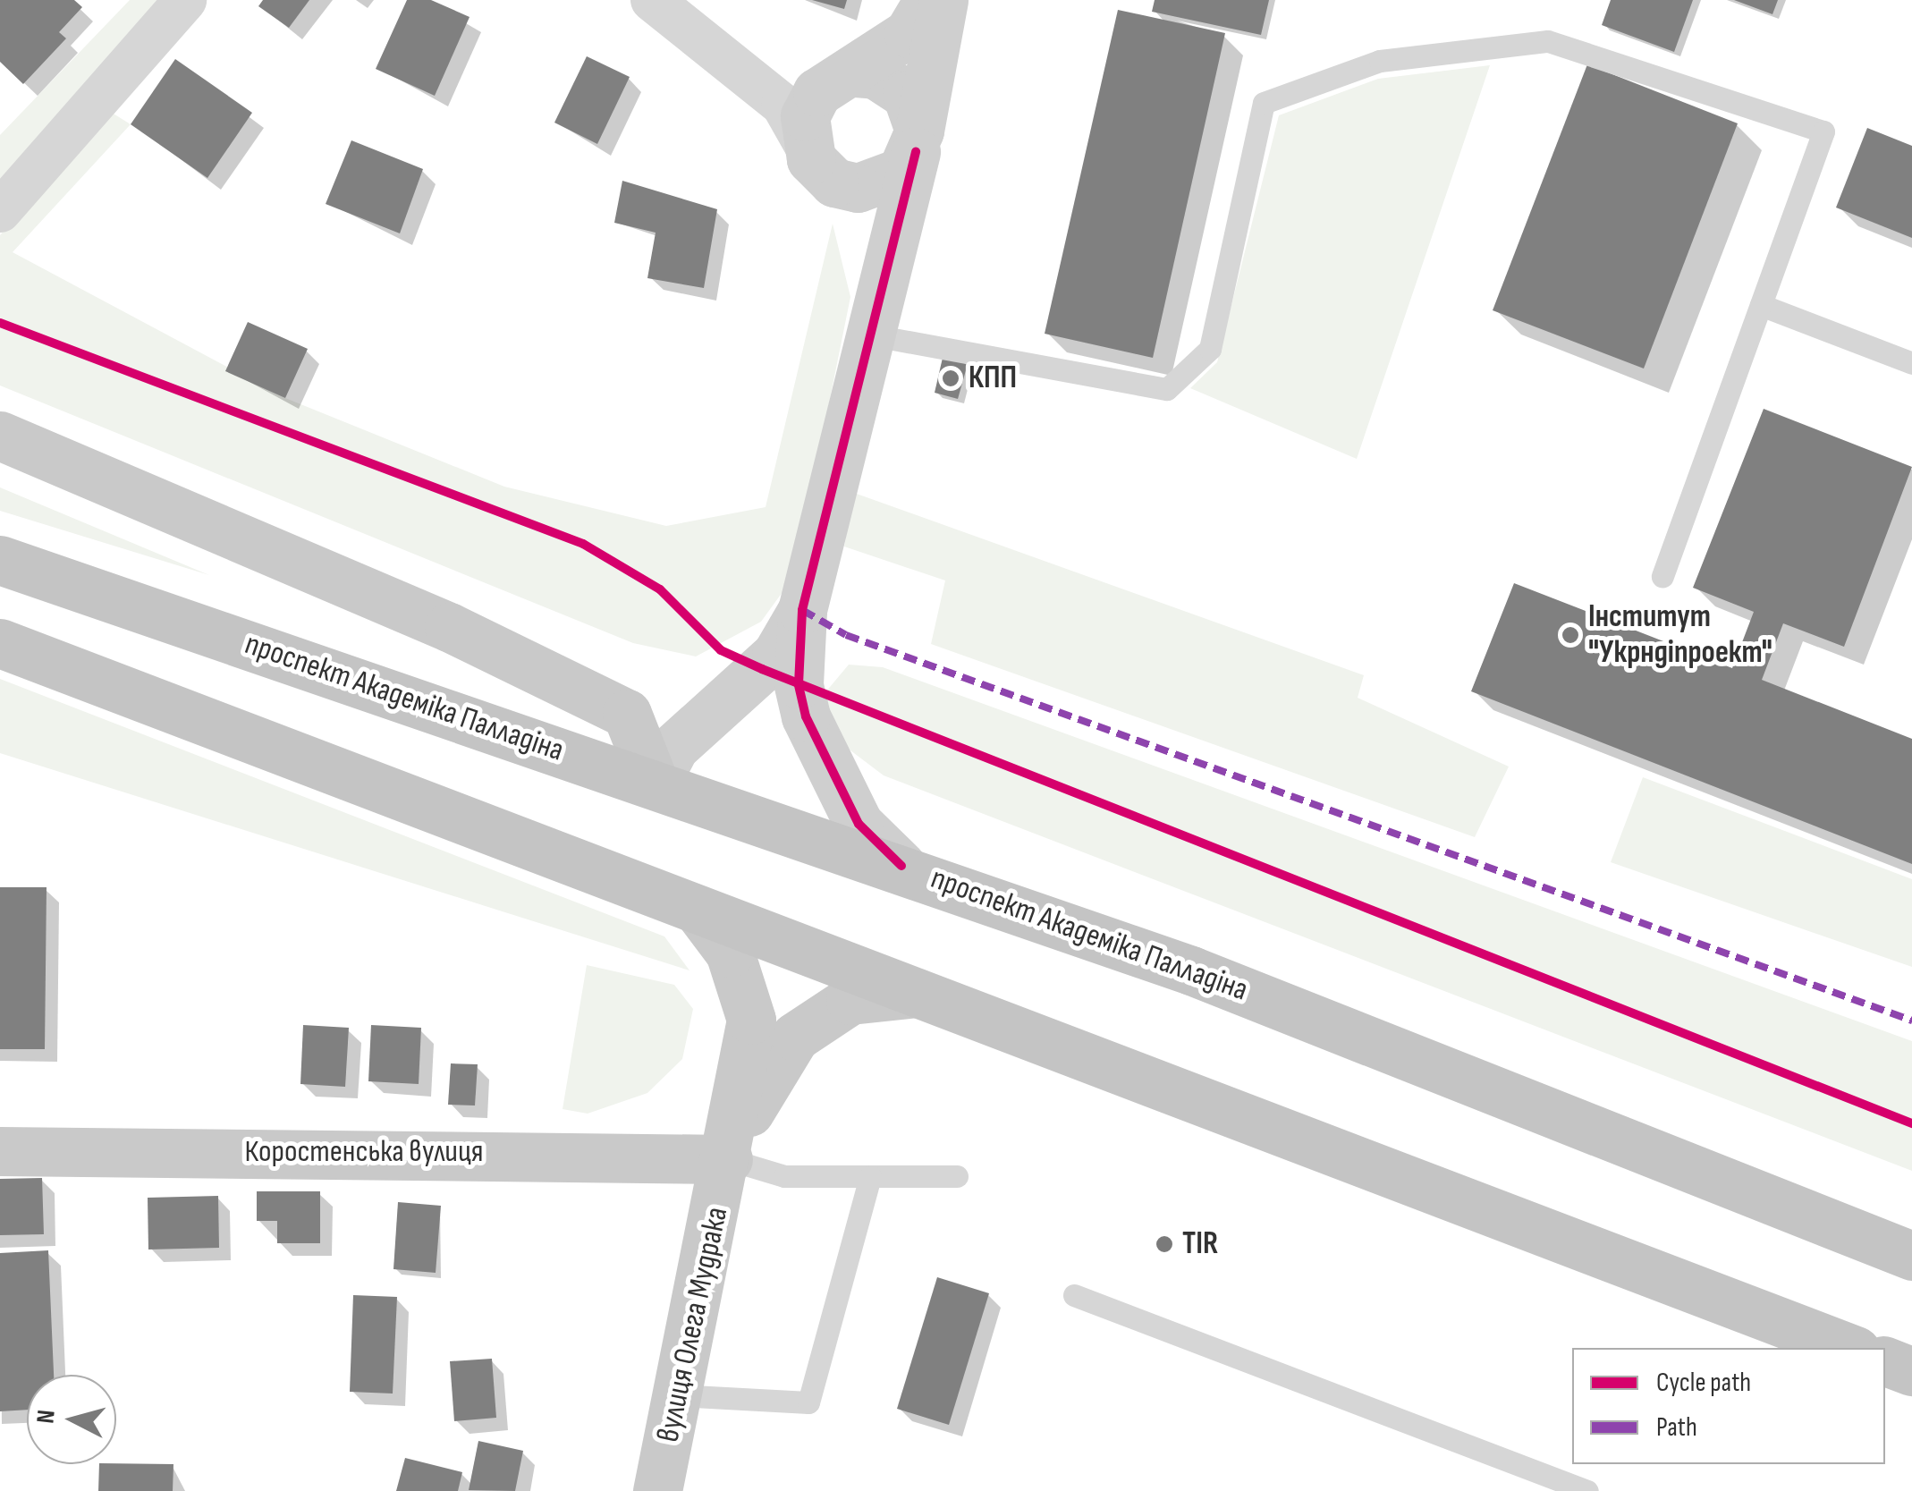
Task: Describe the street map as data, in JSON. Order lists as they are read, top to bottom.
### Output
{
  "streets": {
    "highway": ["проспект Академіка Палладіна"],
    "main road": ["Коростенська вулиця", "вулиця Олега Мудрака"]
  },
  "crossings": [
    ["Коростенська вулиця", "вулиця Олега Мудрака"]
  ],
  "places": ["КПП", "Інститут \"Укрндіпроект\"", "TIR"],
  "legend": ["Cycle path", "Path"],
  "north": "left"
}
